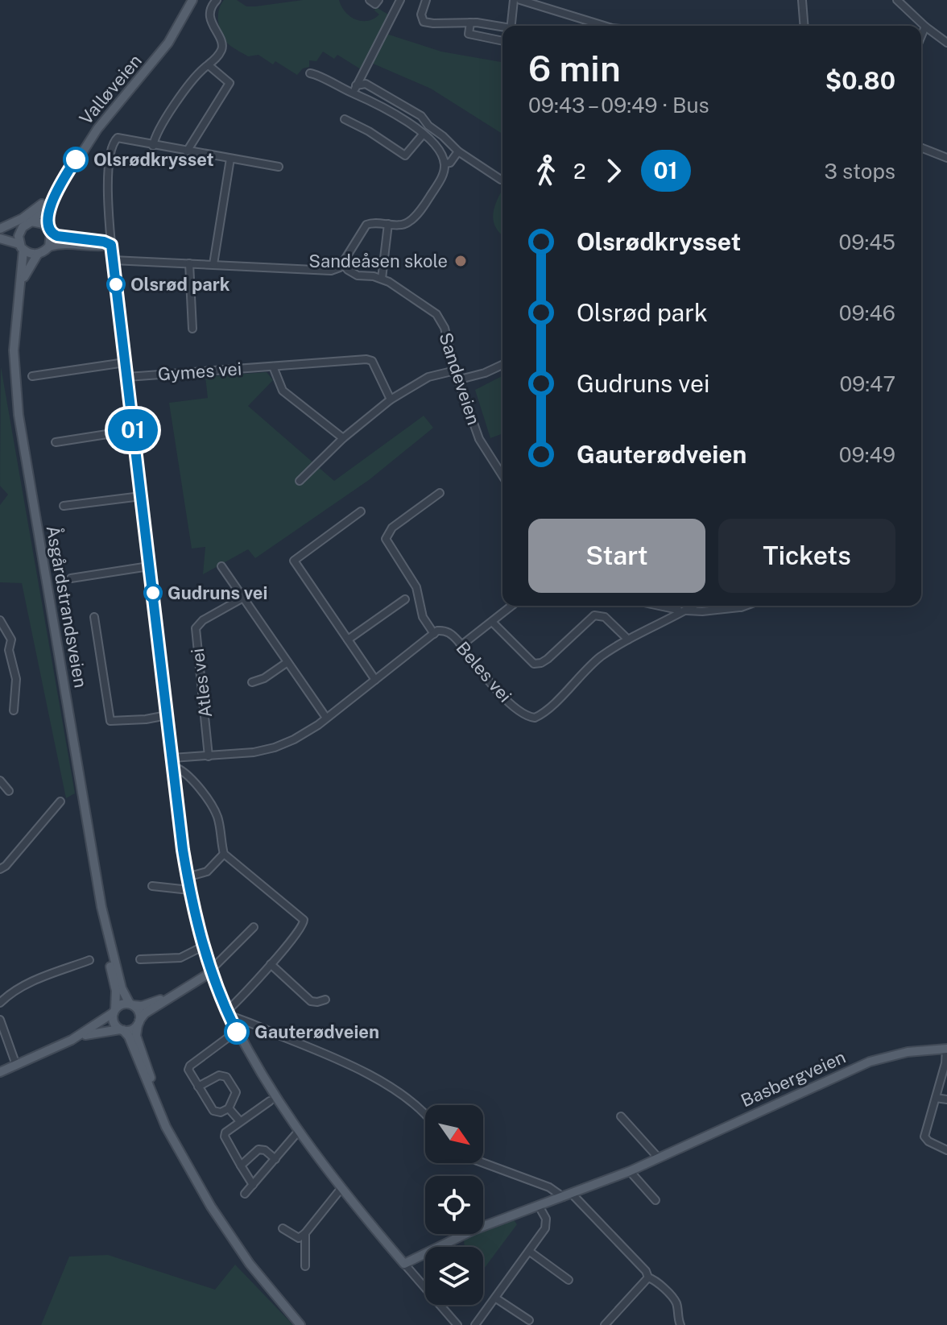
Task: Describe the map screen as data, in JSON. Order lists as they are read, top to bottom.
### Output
{
  "streets": {
    "main road": ["Valløveien", "Åsgårdstrandsveien", "Basbergveien"],
    "street": [
      "Gymes vei",
      "Sandeveien",
      "Beles vei",
      "Atles vei"
    ]
  },
  "crossings": [
    ["Valløveien", "Åsgårdstrandsveien"],
    ["Beles vei", "Atles vei"]
  ],
  "places": [
    "Olsrødkrysset",
    "Sandeåsen skole",
    "Olsrød park",
    "Gudruns vei",
    "Gauterødveien"
  ],
  "lines": ["bus line 01"],
  "north": "bottom right",
  "page": {
    "on_map": "01",
    "heading": ["6 min", "09:43 – 09:49 · Bus", "$0.80"],
    "legs": ["2", "01", "3 stops"],
    "list": [
      {
        "name": "Olsrødkrysset",
        "value": "09:45"
      },
      {
        "name": "Olsrød park",
        "value": "09:46"
      },
      {
        "name": "Gudruns vei",
        "value": "09:47"
      },
      {
        "name": "Gauterødveien",
        "value": "09:49"
      }
    ],
    "buttons": ["Start", "Tickets"]
  }
}
